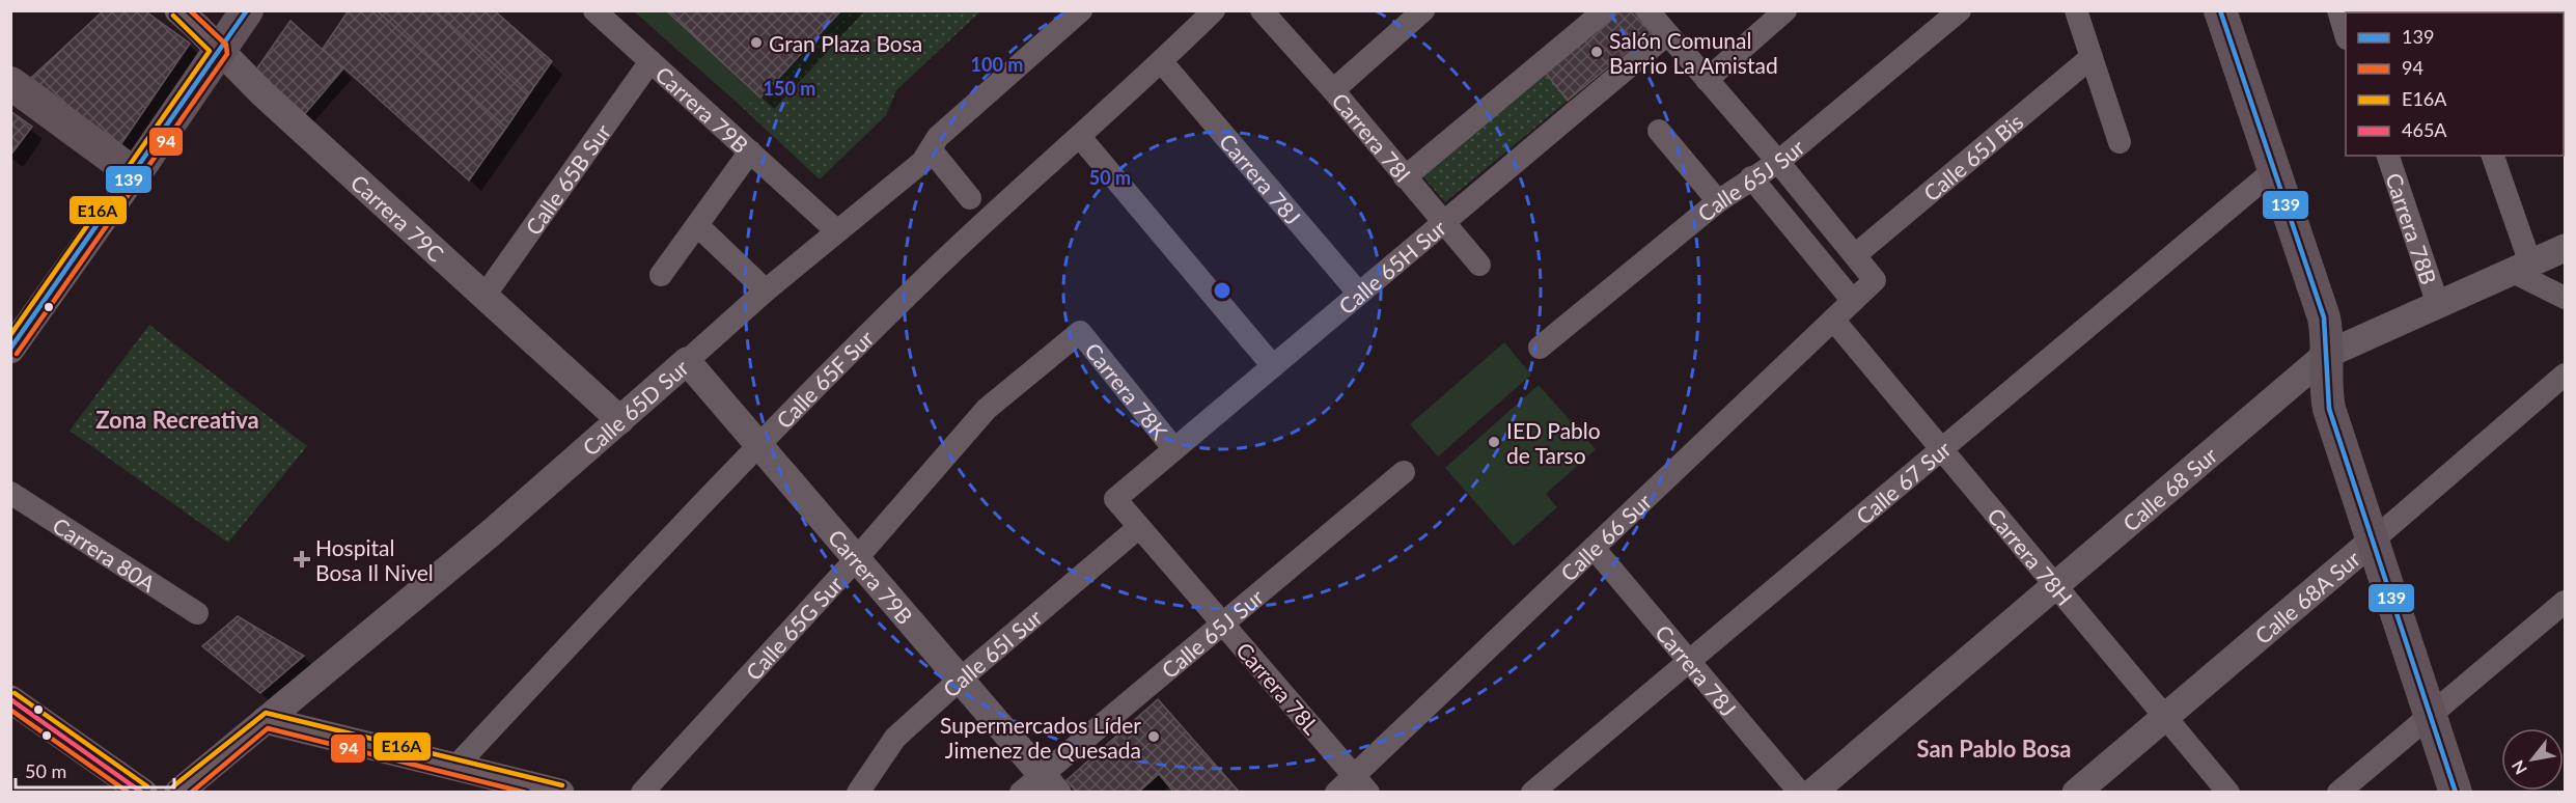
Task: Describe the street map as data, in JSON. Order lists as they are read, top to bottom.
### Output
{
  "streets": {
    "street": [
      "Carrera 79B",
      "Carrera 78I",
      "Calle 65J Bis",
      "Carrera 78J",
      "Calle 65B Sur",
      "Calle 65J Sur",
      "Carrera 79C",
      "Carrera 78B",
      "Calle 65H Sur",
      "Calle 65F Sur",
      "Carrera 78K",
      "Calle 65D Sur",
      "Calle 67 Sur",
      "Calle 68 Sur",
      "Calle 66 Sur",
      "Carrera 80A",
      "Carrera 78H",
      "Calle 68A Sur",
      "Calle 65G Sur",
      "Calle 65I Sur",
      "Carrera 78L"
    ]
  },
  "crossings": [
    ["Carrera 79B", "Calle 65B Sur"],
    ["Carrera 79B", "Calle 65J Sur"],
    ["Carrera 79B", "Calle 65F Sur"],
    ["Carrera 79B", "Calle 65D Sur"],
    ["Carrera 79B", "Calle 65G Sur"],
    ["Carrera 79B", "Calle 65I Sur"],
    ["Carrera 78I", "Calle 65H Sur"],
    ["Calle 65J Bis", "Calle 66 Sur"],
    ["Carrera 78J", "Calle 65H Sur"],
    ["Carrera 78J", "Calle 65F Sur"],
    ["Carrera 78J", "Calle 67 Sur"],
    ["Carrera 78J", "Calle 66 Sur"],
    ["Calle 65B Sur", "Carrera 79C"],
    ["Calle 65J Sur", "Carrera 78L"],
    ["Carrera 79C", "Calle 65D Sur"],
    ["Carrera 78B", "Calle 68 Sur"],
    ["Calle 65H Sur", "Carrera 78K"],
    ["Calle 65H Sur", "Carrera 78L"],
    ["Carrera 78K", "Calle 65G Sur"],
    ["Calle 67 Sur", "Carrera 78H"],
    ["Calle 68 Sur", "Carrera 78H"],
    ["Calle 66 Sur", "Carrera 78H"],
    ["Calle 66 Sur", "Carrera 78L"],
    ["Carrera 78H", "Calle 68A Sur"],
    ["Calle 65I Sur", "Carrera 78L"]
  ],
  "districts": ["Zona Recreativa", "San Pablo Bosa"],
  "places": {
    "other": [
      "Gran Plaza Bosa",
      "Salón Comunal Barrio La Amistad",
      "IED Pablo de Tarso",
      "Supermercados Líder Jimenez de Quesada"
    ],
    "health": ["Hospital Bosa Il Nivel"]
  },
  "lines": [
    "transit line 139",
    "transit line 94",
    "transit line E16A",
    "transit line 465A"
  ],
  "legend": [
    "139",
    "94",
    "E16A",
    "465A"
  ],
  "scale_bar": "50 m",
  "north": "bottom left",
  "rings": ["100 m", "150 m", "50 m"]
}
